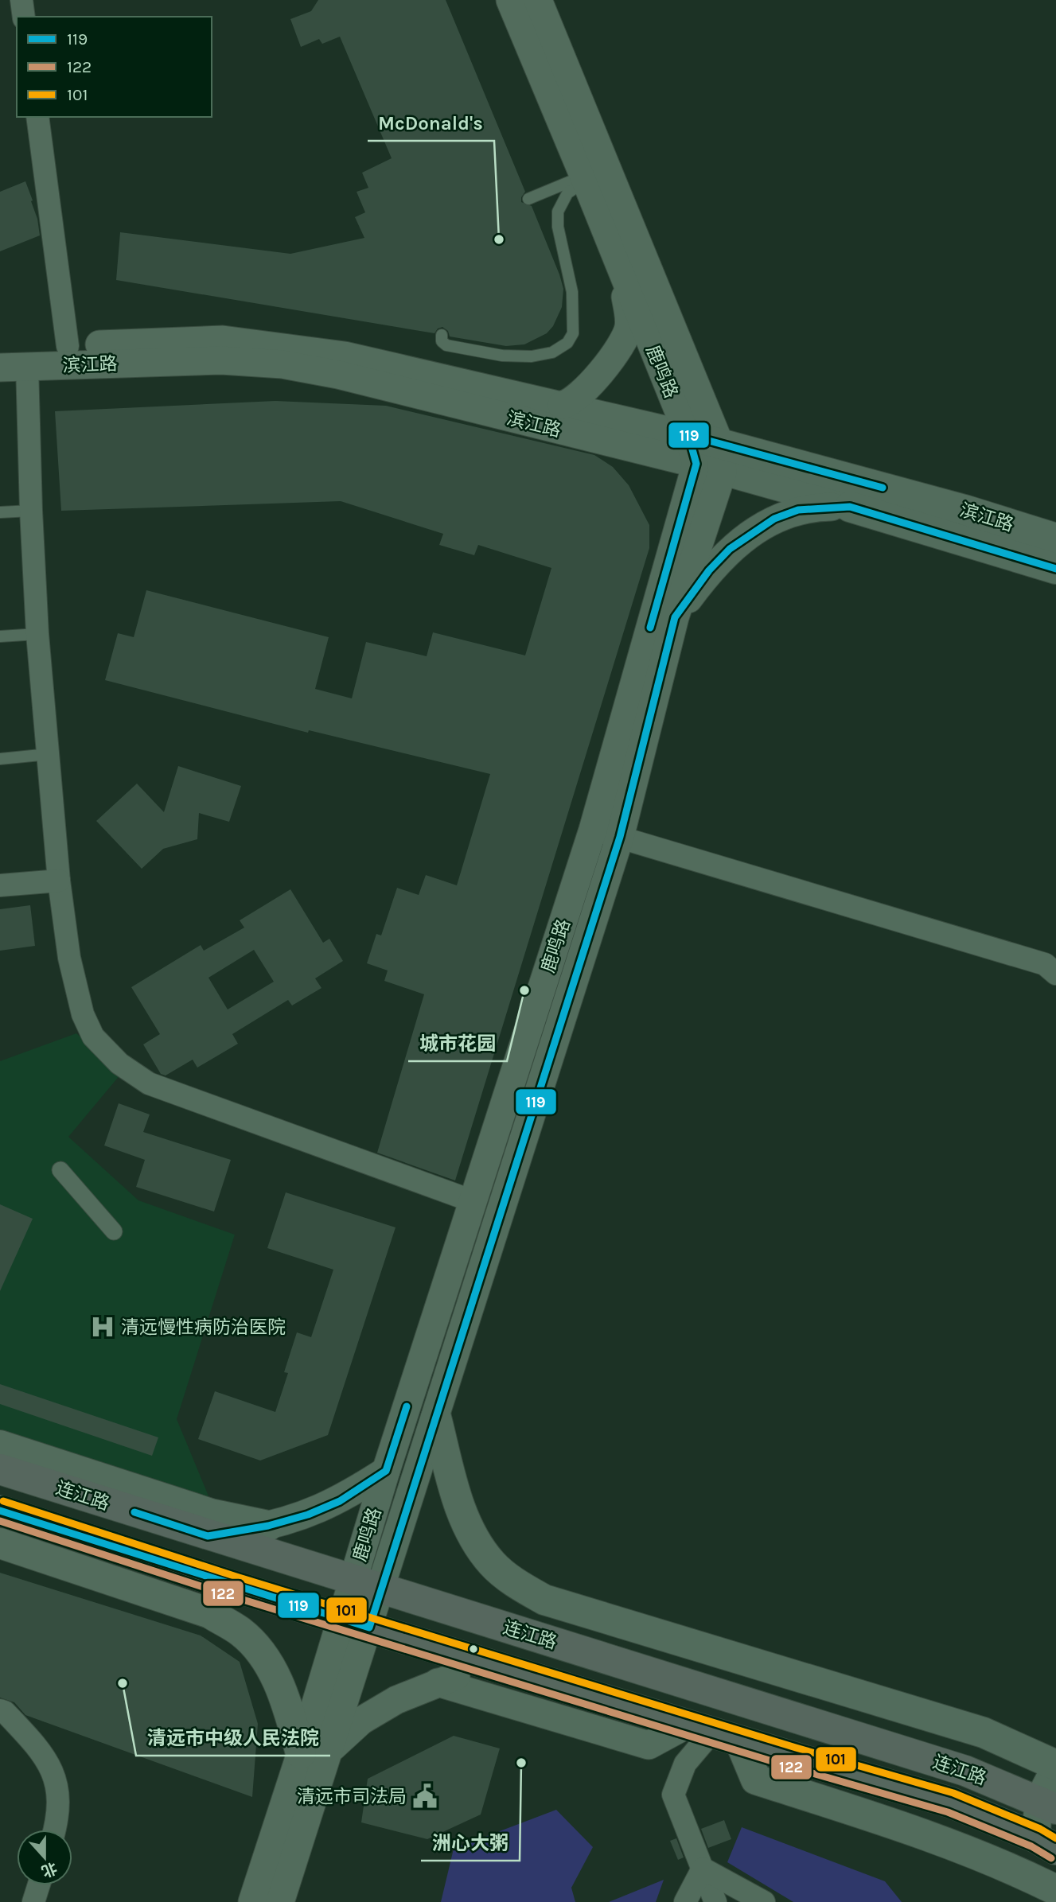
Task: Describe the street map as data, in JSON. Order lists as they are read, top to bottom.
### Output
{
  "streets": {
    "main road": ["滨江路", "连江路"],
    "street": ["鹿鸣路"]
  },
  "crossings": [
    ["滨江路", "鹿鸣路"],
    ["鹿鸣路", "连江路"]
  ],
  "places": {
    "other": [
      "McDonald's",
      "城市花园",
      "清远市中级人民法院",
      "洲心大粥"
    ],
    "hospital": ["清远慢性病防治医院"],
    "public building": ["清远市司法局"]
  },
  "lines": ["transit line 119", "transit line 101", "transit line 122"],
  "legend": ["119", "122", "101"],
  "north": "bottom"
}
